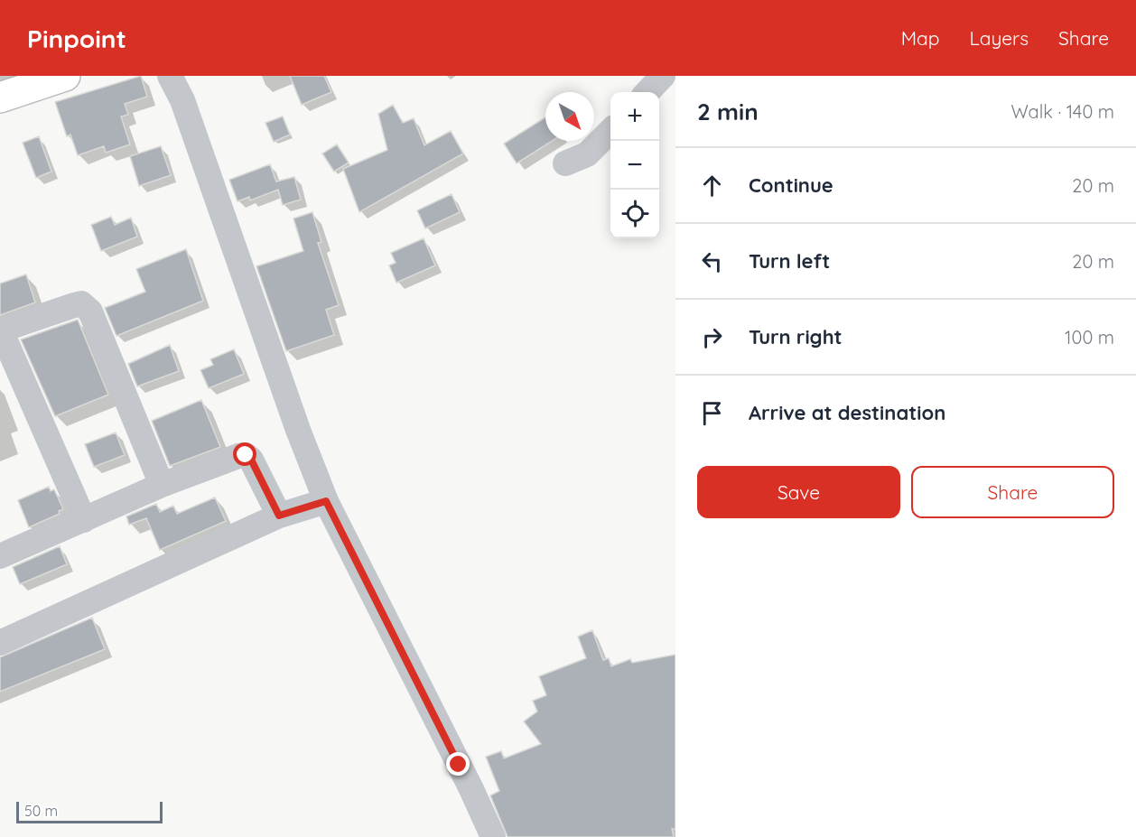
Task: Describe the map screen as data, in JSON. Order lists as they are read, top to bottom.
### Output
{
  "scale_bar": "50 m",
  "north": "bottom right",
  "page": {
    "header": "Pinpoint",
    "nav": ["Map", "Layers", "Share"],
    "heading": ["2 min", "Walk · 140 m"],
    "map_buttons": ["+", "−"],
    "list": [
      ["Continue", "20 m"],
      ["Turn left", "20 m"],
      ["Turn right", "100 m"],
      "Arrive at destination"
    ],
    "buttons": ["Save", "Share"],
    "scale": "50 m"
  }
}
